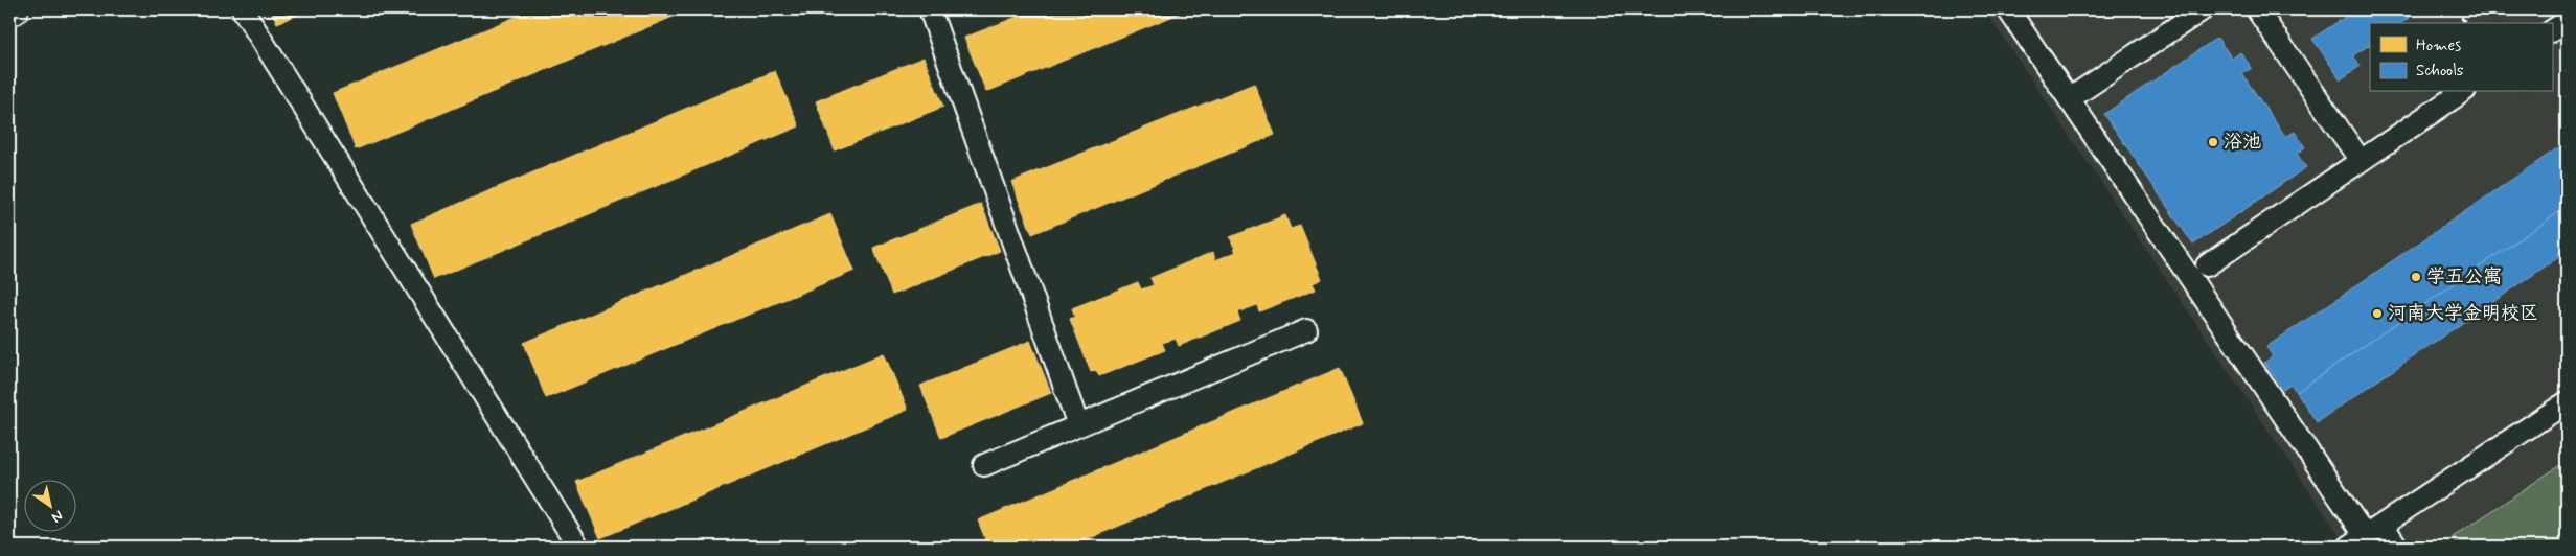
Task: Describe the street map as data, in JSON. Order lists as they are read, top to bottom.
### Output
{
  "places": ["浴池", "学五公寓", "河南大学金明校区"],
  "legend": ["Homes", "Schools"],
  "north": "bottom right"
}
